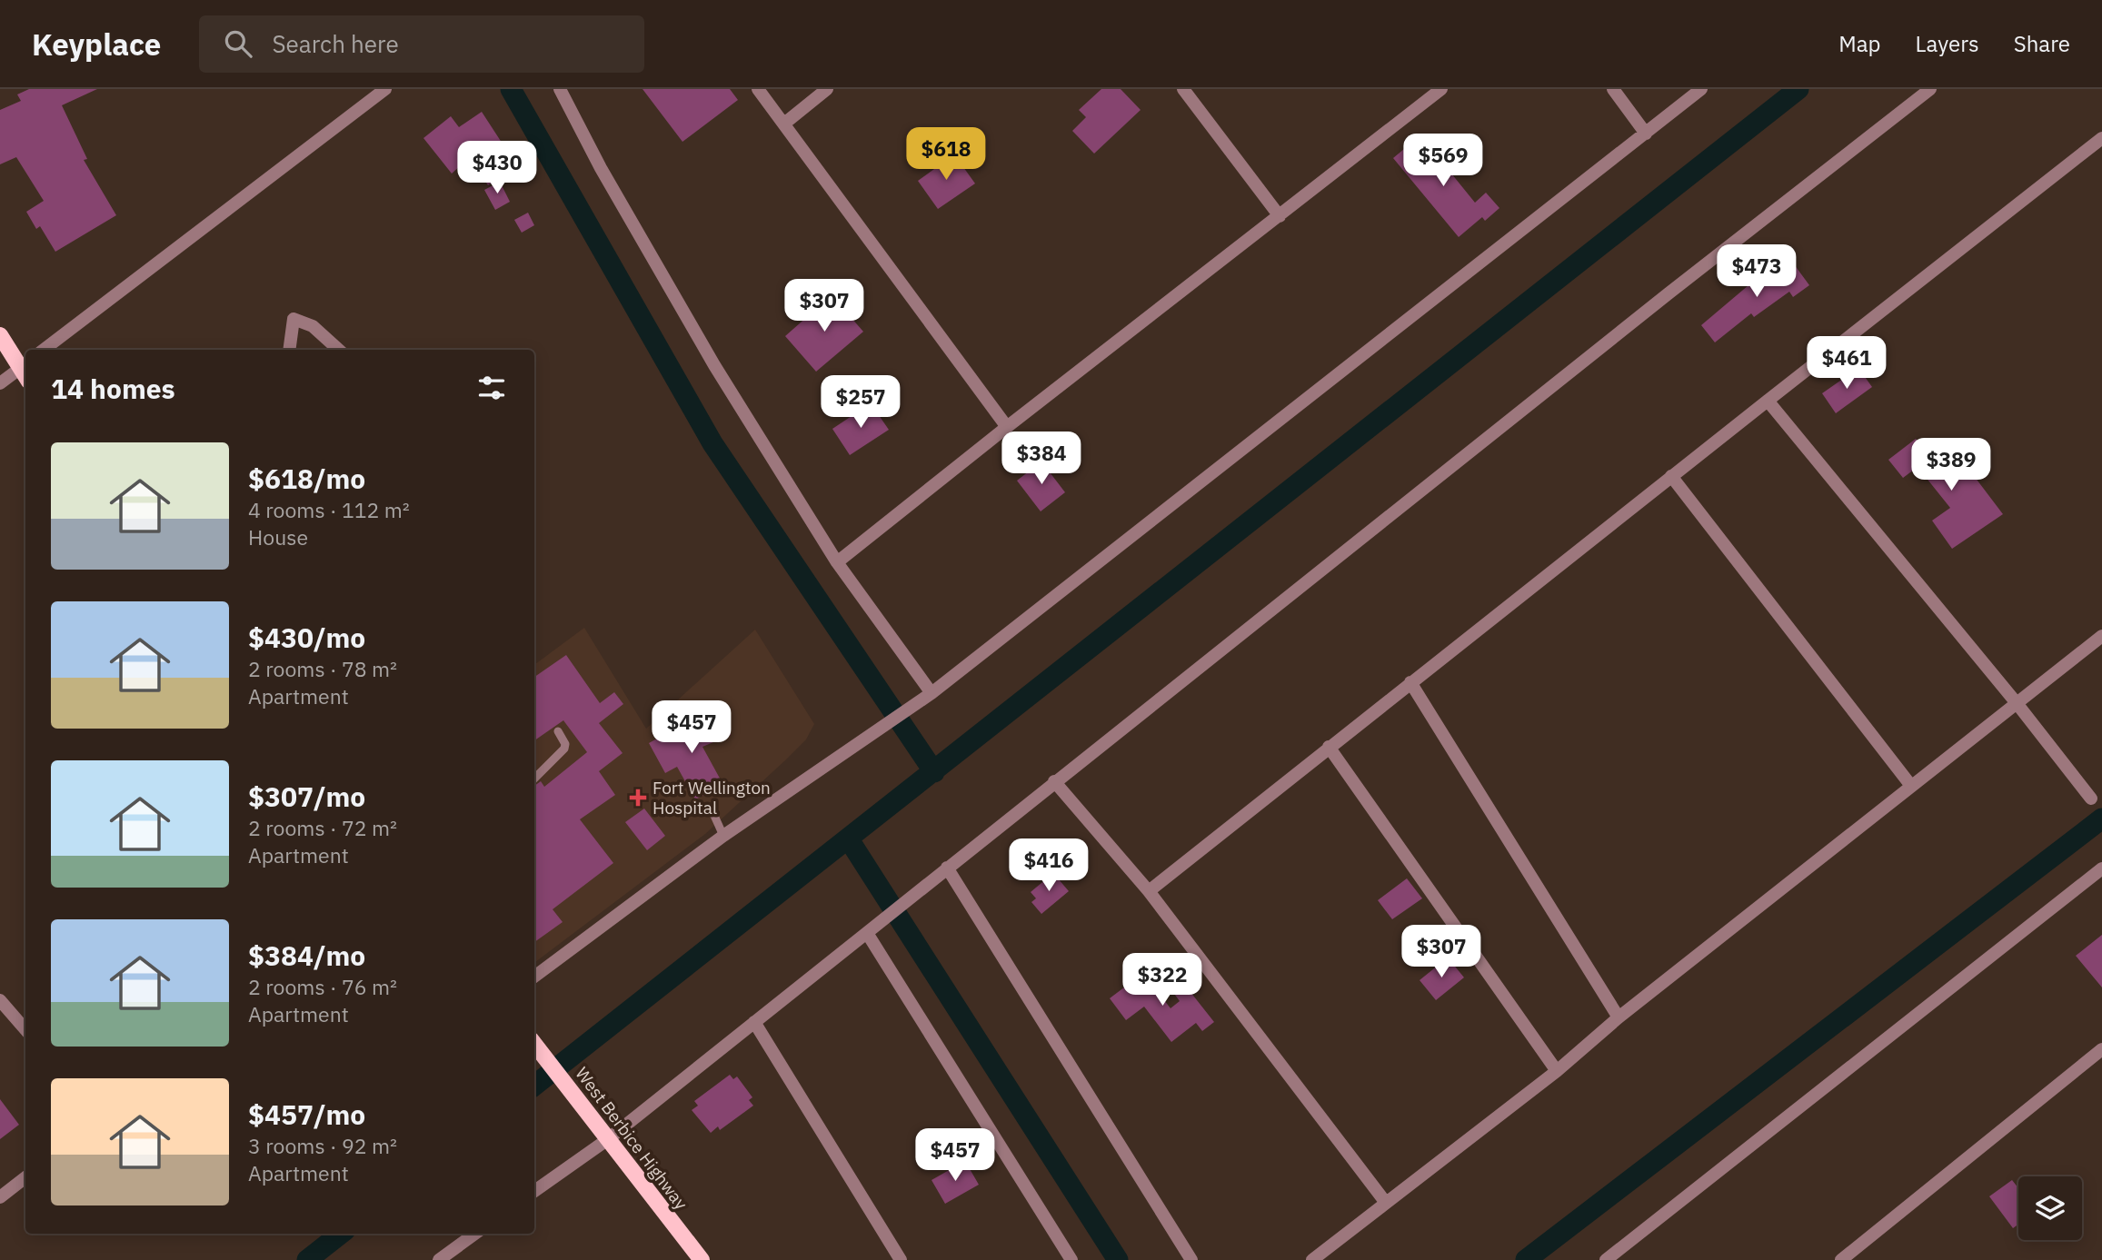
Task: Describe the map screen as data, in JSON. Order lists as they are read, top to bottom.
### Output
{
  "streets": {
    "main road": ["West Berbice Highway"]
  },
  "places": {
    "health": ["Fort Wellington Hospital"]
  },
  "page": {
    "header": "Keyplace",
    "search": "Search here",
    "nav": ["Map", "Layers", "Share"],
    "price": [
      "$618",
      "$569",
      "$430",
      "$473",
      "$307",
      "$461",
      "$257",
      "$384",
      "$389",
      "$457",
      "$416",
      "$307",
      "$322",
      "$457"
    ],
    "heading": "14 homes",
    "list": [
      {
        "name": "$618/mo",
        "note": "4 rooms · 112 m² · House"
      },
      {
        "name": "$430/mo",
        "note": "2 rooms · 78 m² · Apartment"
      },
      {
        "name": "$307/mo",
        "note": "2 rooms · 72 m² · Apartment"
      },
      {
        "name": "$384/mo",
        "note": "2 rooms · 76 m² · Apartment"
      },
      {
        "name": "$457/mo",
        "note": "3 rooms · 92 m² · Apartment"
      }
    ]
  }
}
